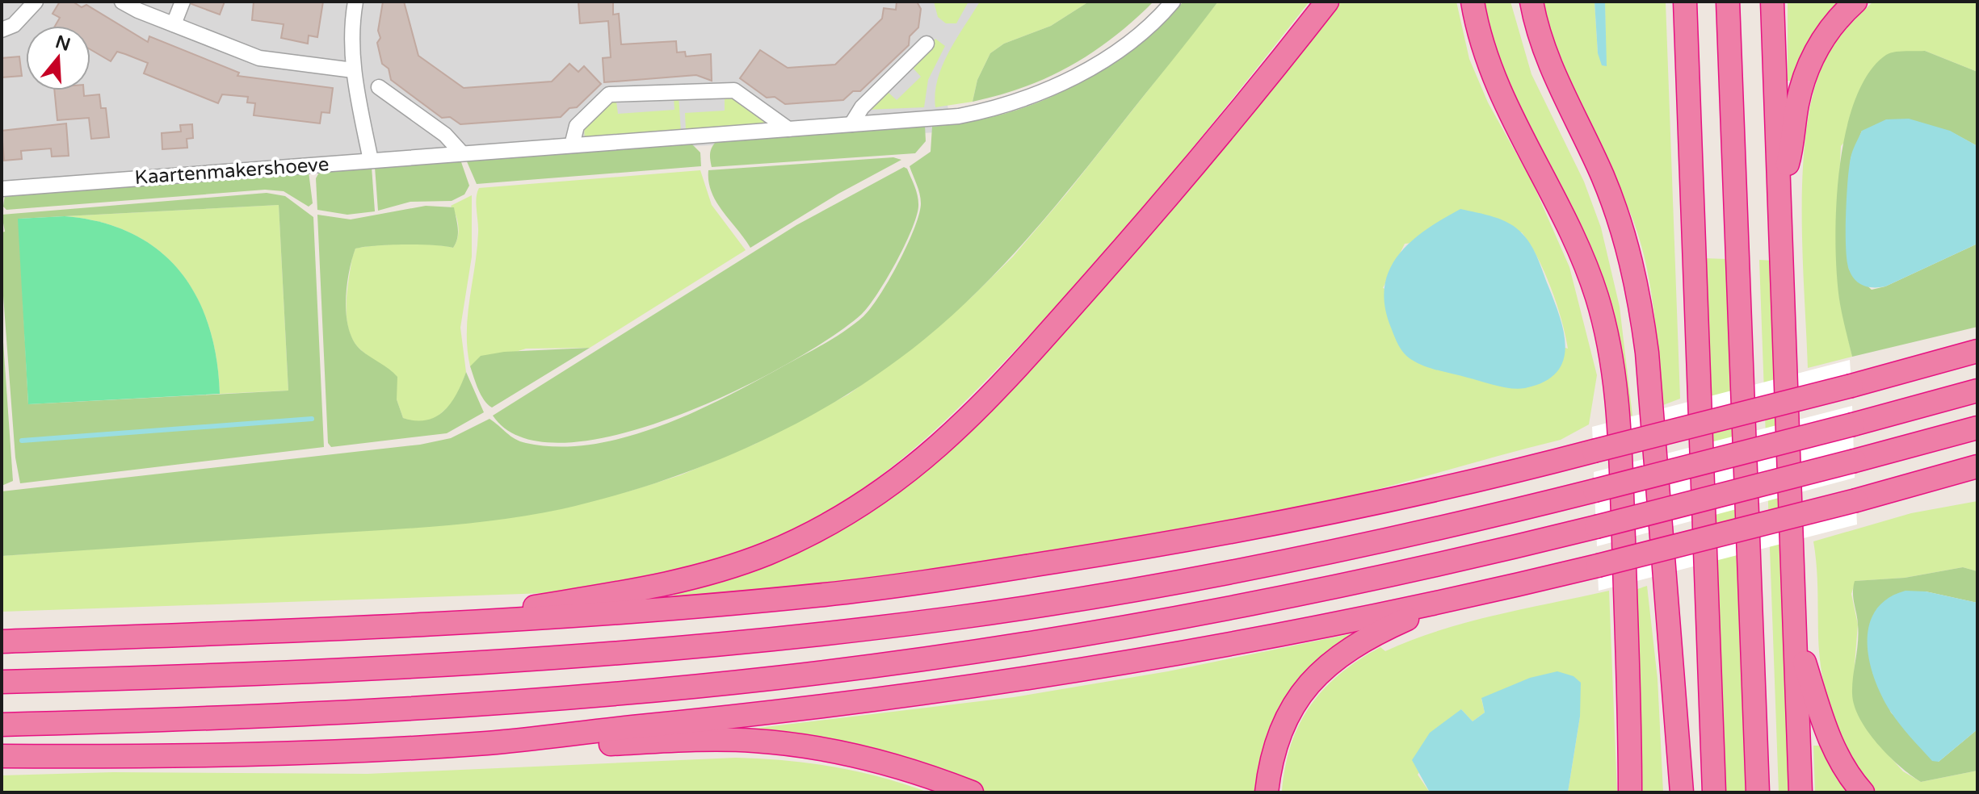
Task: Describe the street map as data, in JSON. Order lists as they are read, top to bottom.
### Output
{
  "streets": {
    "street": ["Kaartenmakershoeve"]
  },
  "north": "top"
}
